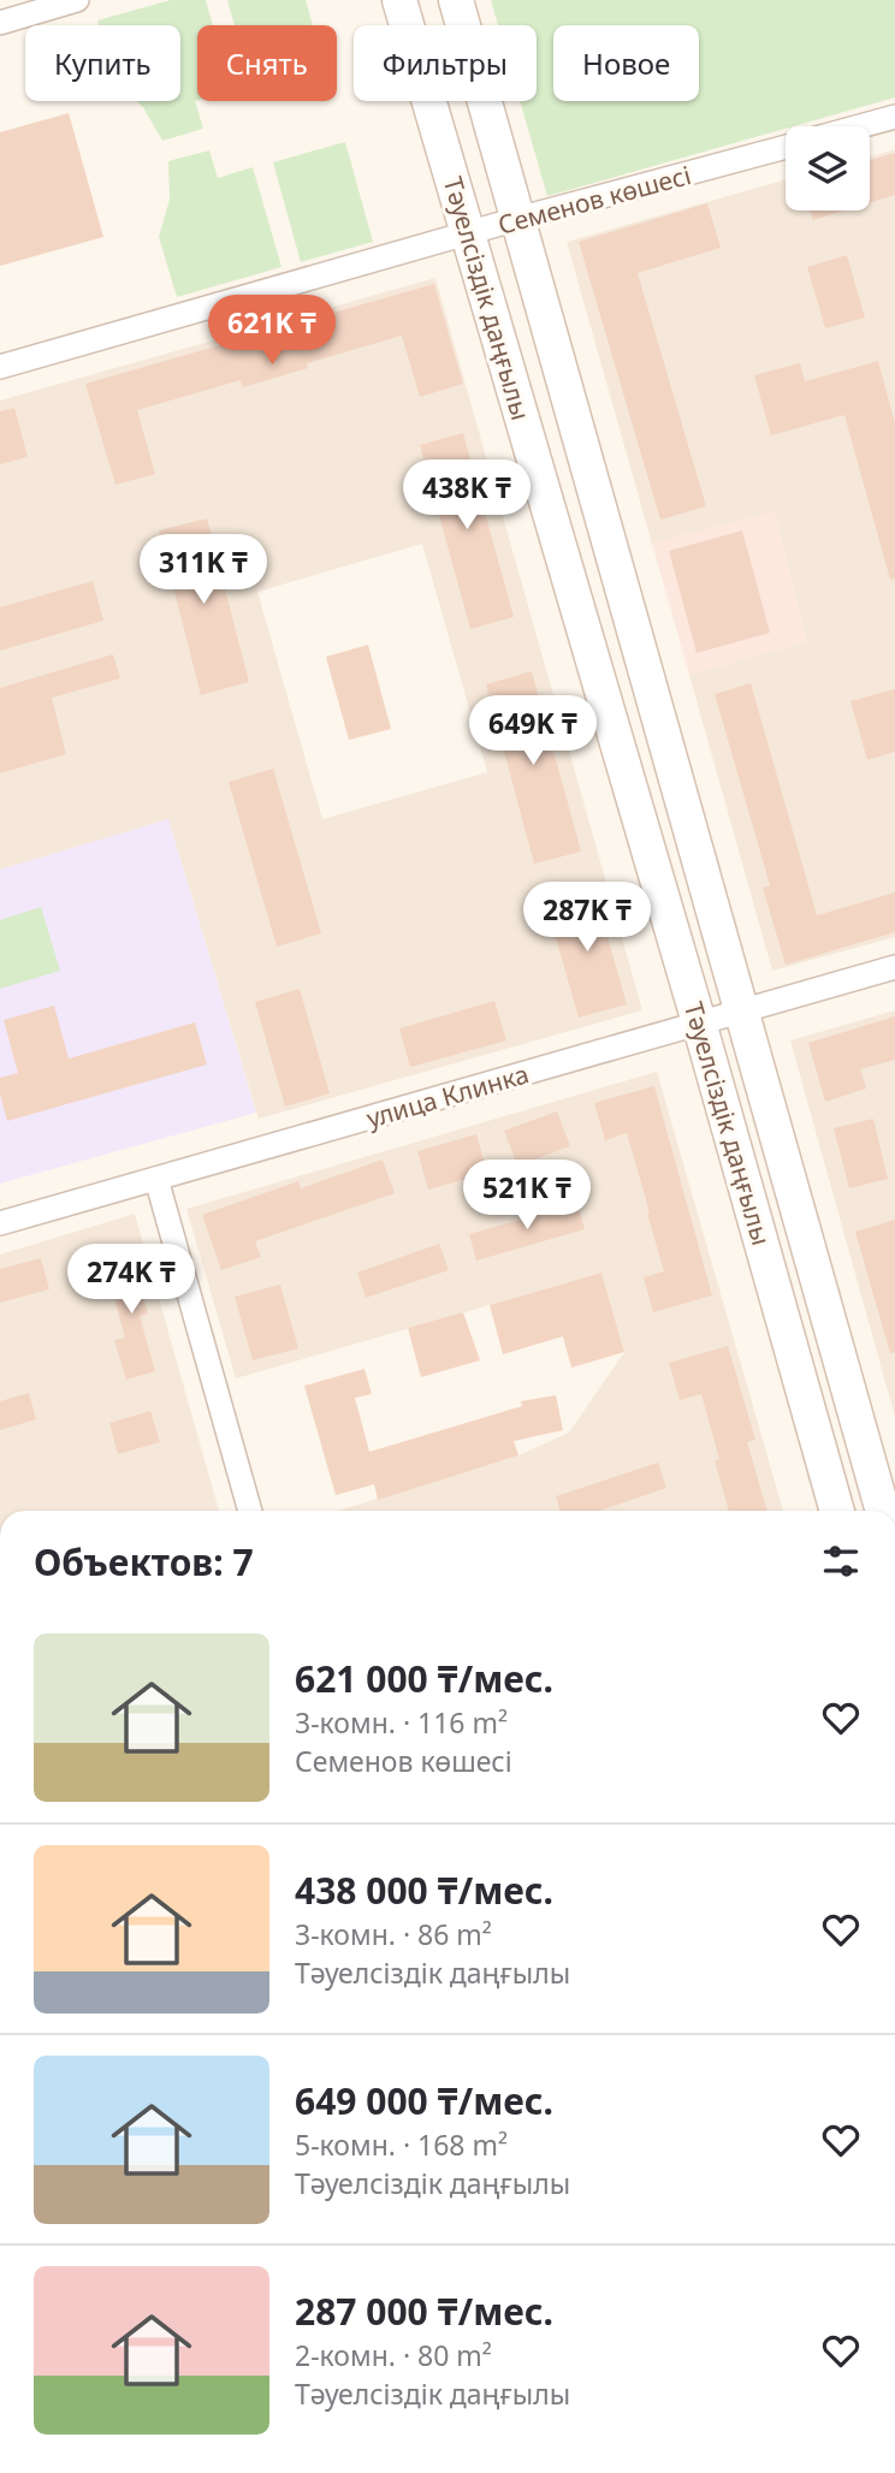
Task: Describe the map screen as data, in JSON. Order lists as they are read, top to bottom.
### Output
{
  "streets": {
    "street": ["Семенов көшесі", "Тәуелсіздік даңғылы", "улица Клинка"]
  },
  "crossings": [
    ["Семенов көшесі", "Тәуелсіздік даңғылы"],
    ["Тәуелсіздік даңғылы", "улица Клинка"]
  ],
  "page": {
    "chip": [
      "Купить",
      "Снять",
      "Фильтры",
      "Новое"
    ],
    "price": [
      "621K ₸",
      "438K ₸",
      "311K ₸",
      "649K ₸",
      "287K ₸",
      "521K ₸",
      "274K ₸"
    ],
    "heading": "Объектов: 7",
    "list": [
      {
        "name": "621 000 ₸/мес.",
        "note": "3-комн. · 116 m² · Семенов көшесі"
      },
      {
        "name": "438 000 ₸/мес.",
        "note": "3-комн. · 86 m² · Тәуелсіздік даңғылы"
      },
      {
        "name": "649 000 ₸/мес.",
        "note": "5-комн. · 168 m² · Тәуелсіздік даңғылы"
      },
      {
        "name": "287 000 ₸/мес.",
        "note": "2-комн. · 80 m² · Тәуелсіздік даңғылы"
      }
    ]
  }
}
